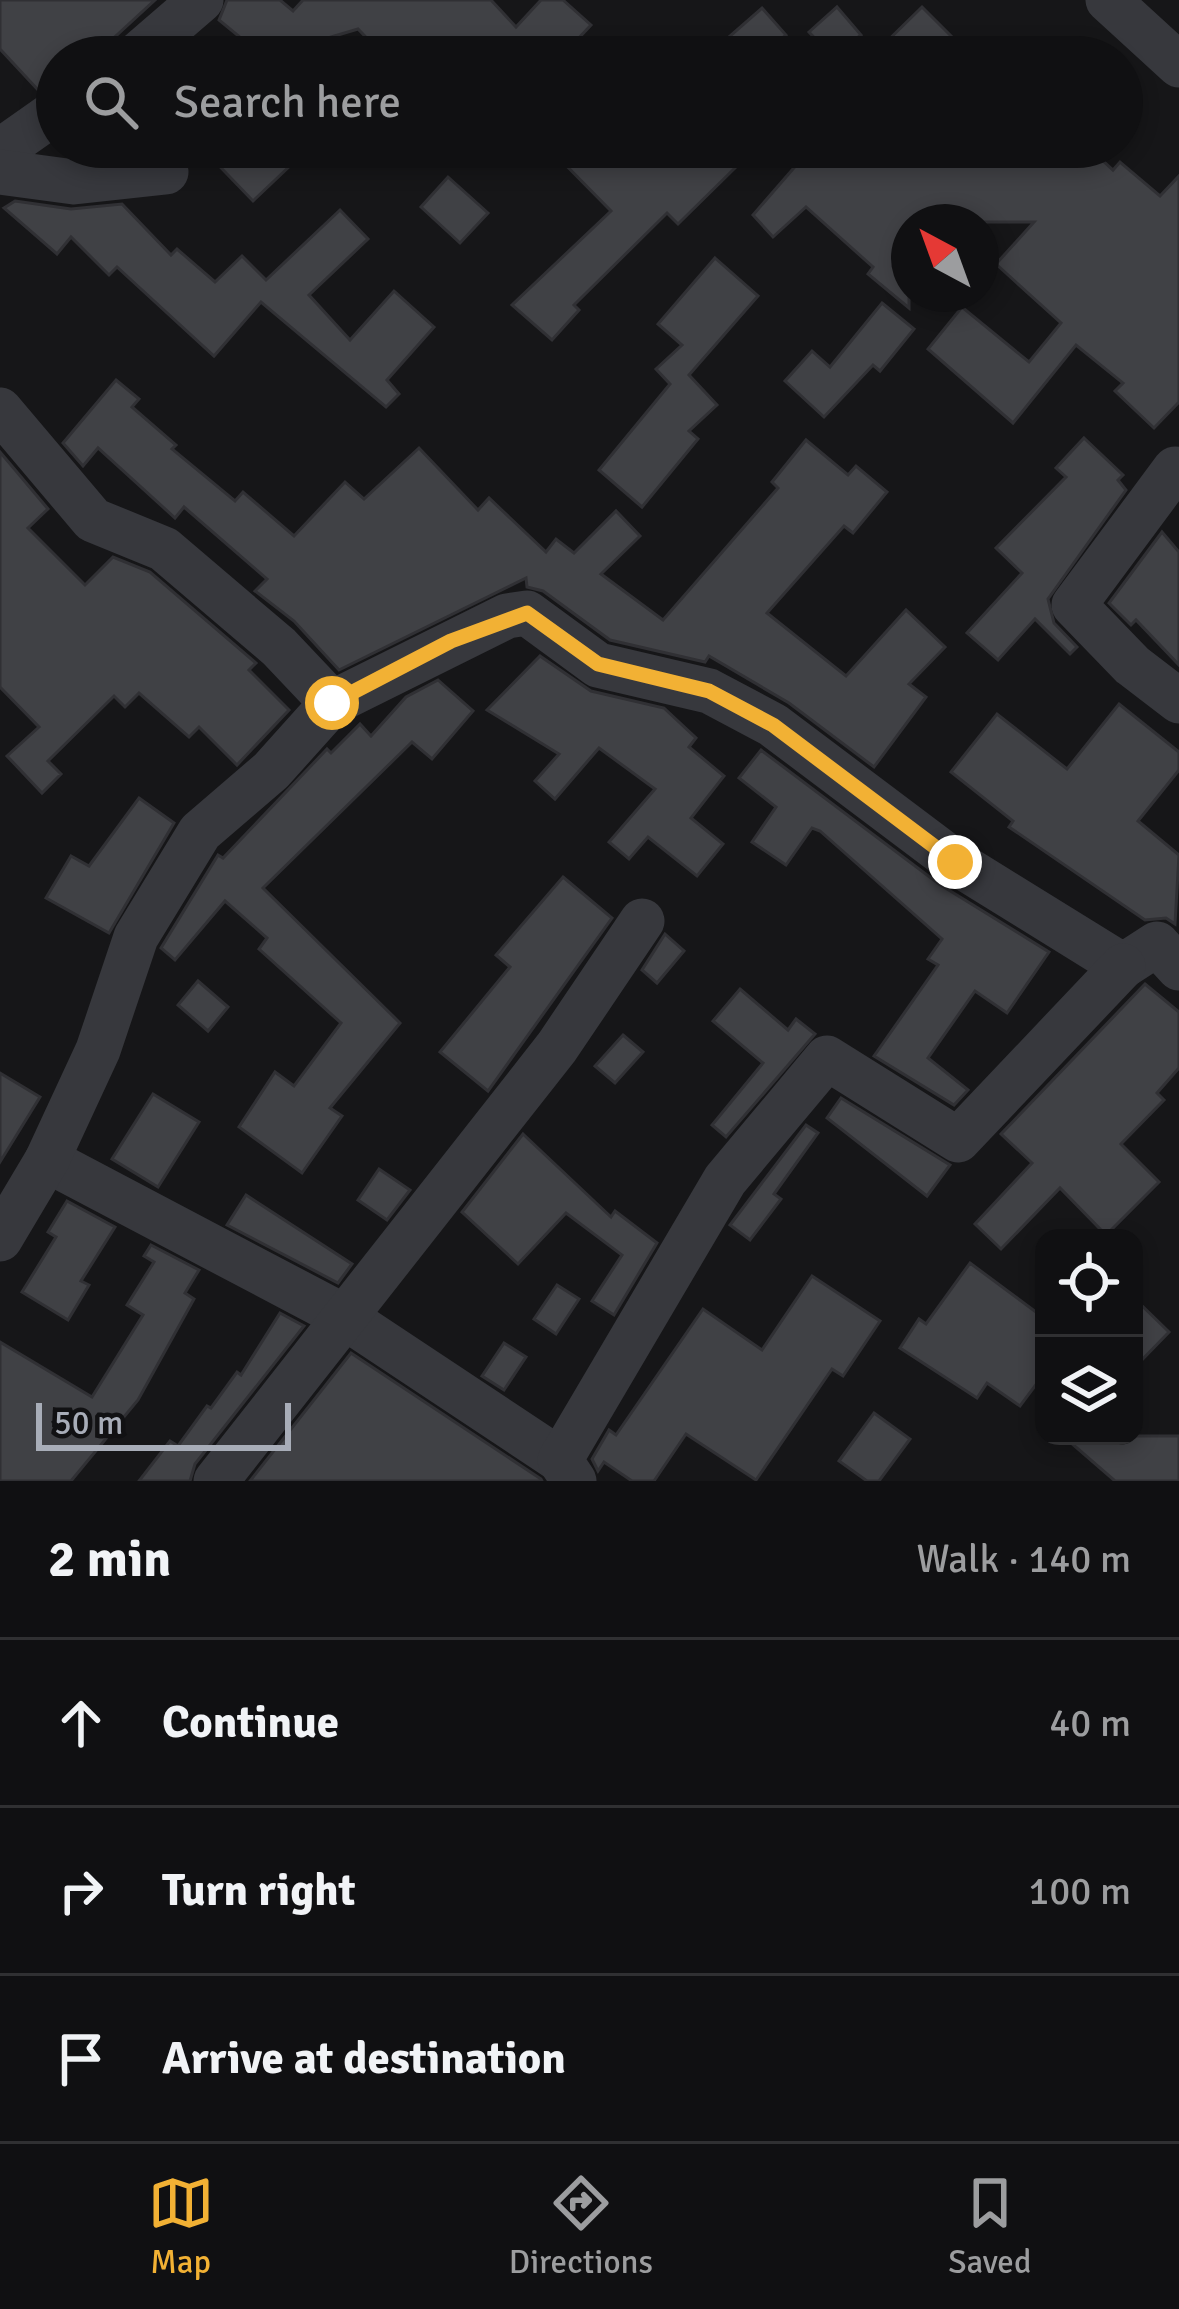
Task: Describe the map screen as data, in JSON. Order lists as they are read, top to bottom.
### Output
{
  "scale_bar": "50 m",
  "north": "top left",
  "page": {
    "search": "Search here",
    "scale": "50 m",
    "heading": ["2 min", "Walk · 140 m"],
    "list": [
      ["Continue", "40 m"],
      ["Turn right", "100 m"],
      "Arrive at destination"
    ],
    "nav": ["Map", "Directions", "Saved"]
  }
}
